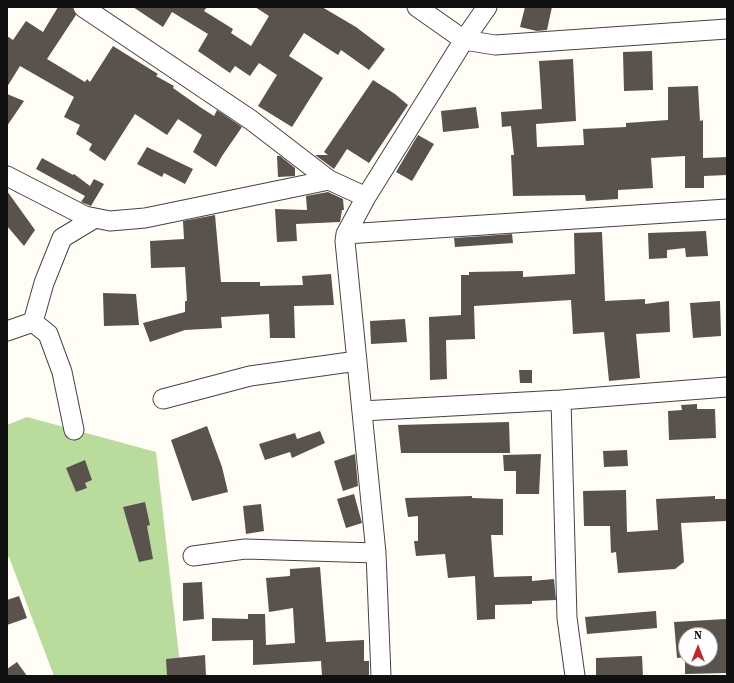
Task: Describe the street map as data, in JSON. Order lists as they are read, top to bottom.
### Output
{
  "north": "top"
}
